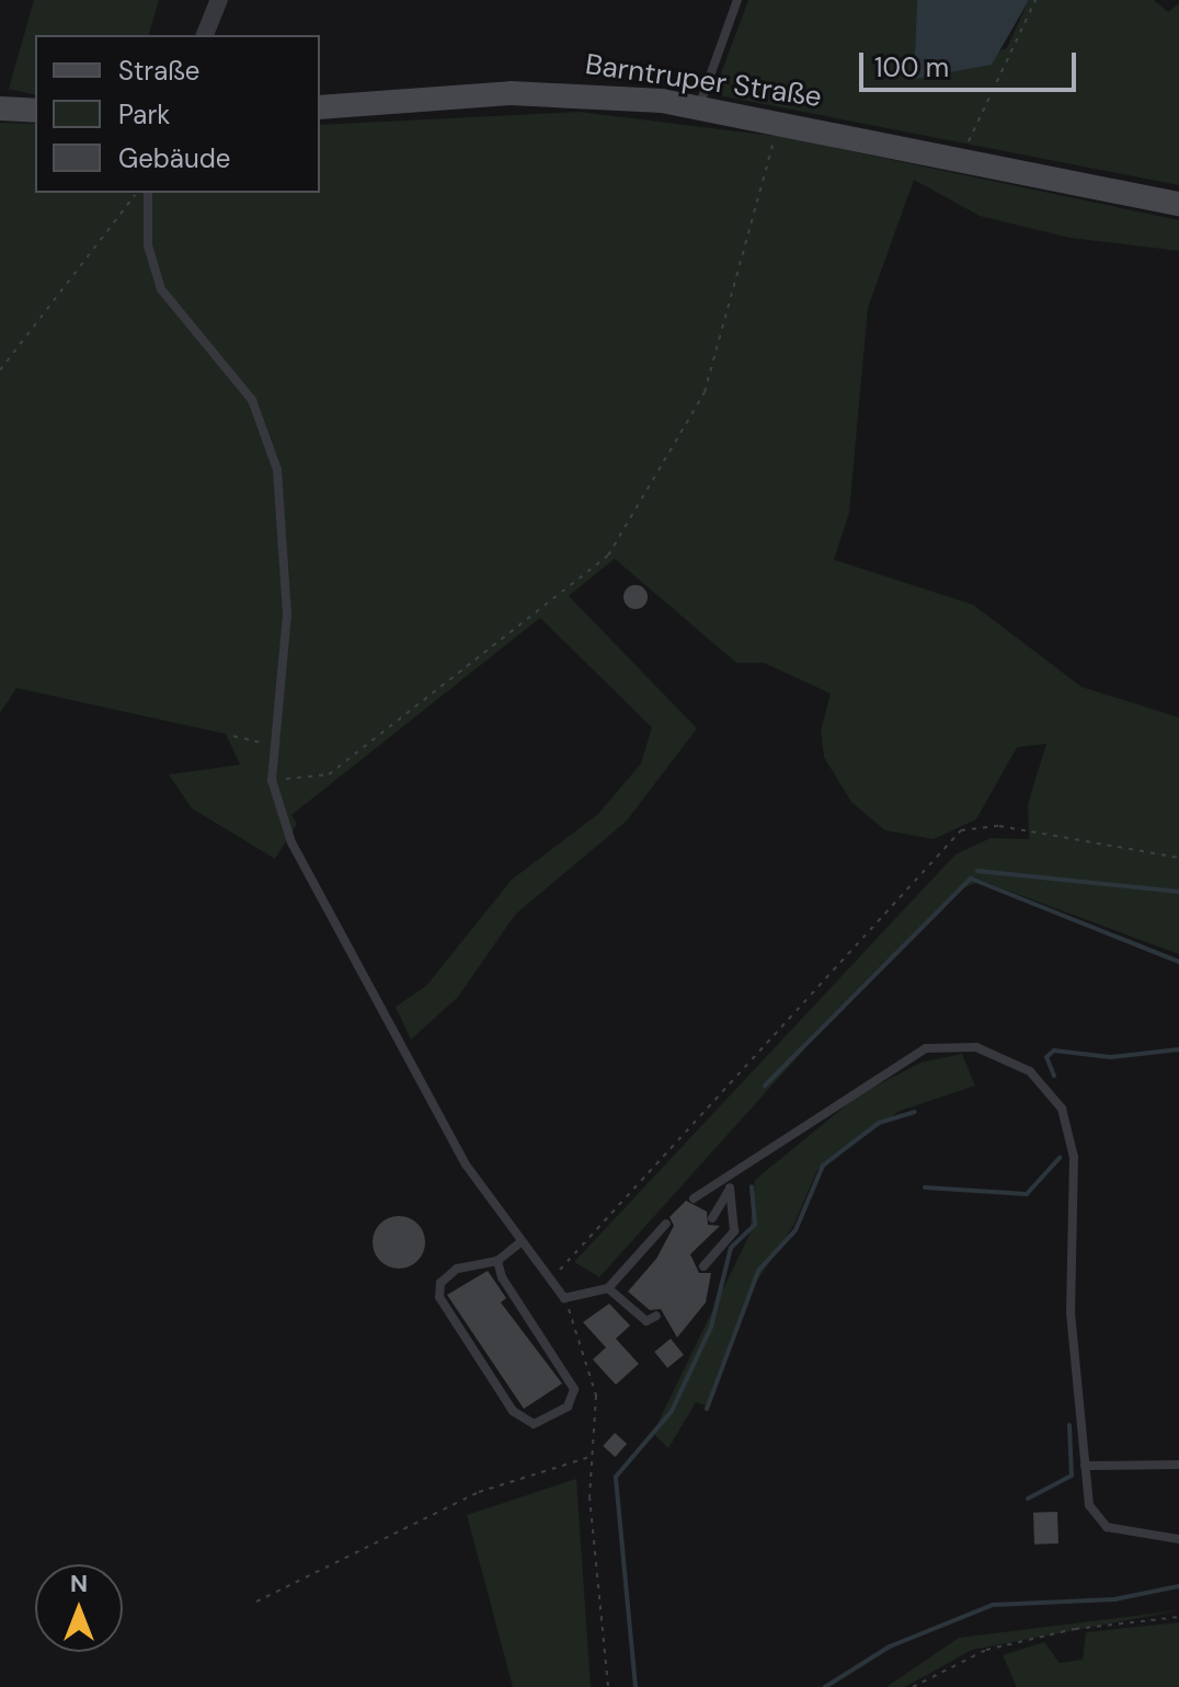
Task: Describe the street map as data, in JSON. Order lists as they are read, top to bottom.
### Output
{
  "streets": {
    "main road": ["Barntruper Straße"]
  },
  "legend": ["Straße", "Park", "Gebäude"],
  "scale_bar": "100 m",
  "north": "top"
}
